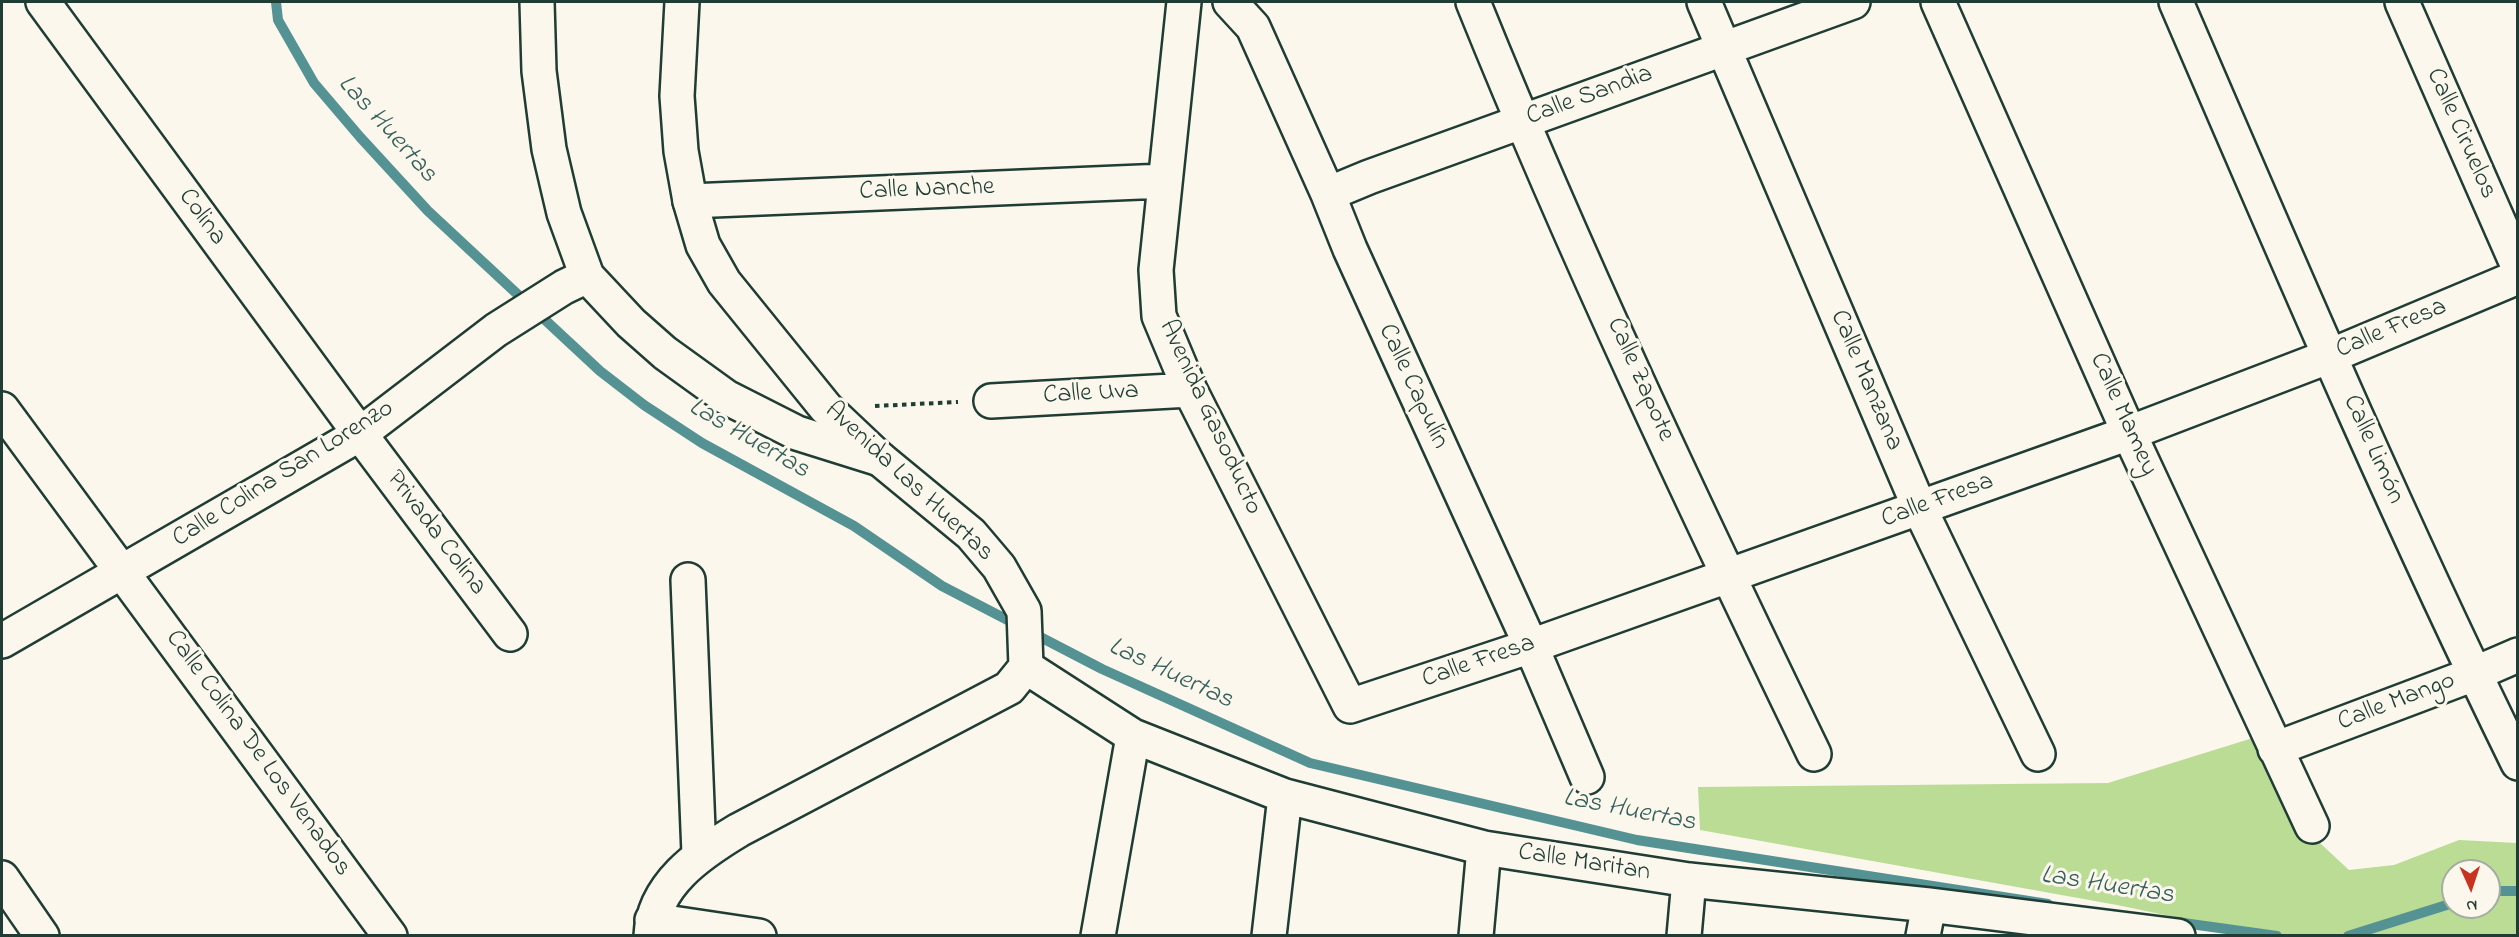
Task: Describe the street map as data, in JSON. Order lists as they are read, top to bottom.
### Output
{
  "streets": {
    "street": [
      "Calle Sandia",
      "Calle Ciruelos",
      "Calle Nanche",
      "Colina",
      "Calle Fresa",
      "Calle Zapote",
      "Calle Manzana",
      "Calle Capulín",
      "Calle Uva",
      "Calle Mamey",
      "Avenida Gasoducto",
      "Calle Limón",
      "Calle Colina San Lorenzo",
      "Avenida Las Huertas",
      "Privada Colina",
      "Calle Mango",
      "Calle Colina De Los Venados",
      "Calle Maritan"
    ]
  },
  "crossings": [
    ["Calle Sandia", "Calle Zapote"],
    ["Calle Sandia", "Calle Manzana"],
    ["Calle Sandia", "Calle Capulín"],
    ["Calle Nanche", "Avenida Gasoducto"],
    ["Calle Nanche", "Avenida Las Huertas"],
    ["Colina", "Calle Colina San Lorenzo"],
    ["Colina", "Privada Colina"],
    ["Calle Fresa", "Calle Zapote"],
    ["Calle Fresa", "Calle Manzana"],
    ["Calle Fresa", "Calle Capulín"],
    ["Calle Fresa", "Calle Mamey"],
    ["Calle Fresa", "Avenida Gasoducto"],
    ["Calle Fresa", "Calle Limón"],
    ["Calle Uva", "Avenida Gasoducto"],
    ["Calle Mamey", "Calle Mango"],
    ["Calle Limón", "Calle Mango"],
    ["Calle Colina San Lorenzo", "Privada Colina"],
    ["Calle Colina San Lorenzo", "Calle Colina De Los Venados"],
    ["Avenida Las Huertas", "Calle Maritan"]
  ],
  "water": ["Las Huertas"],
  "north": "bottom"
}
